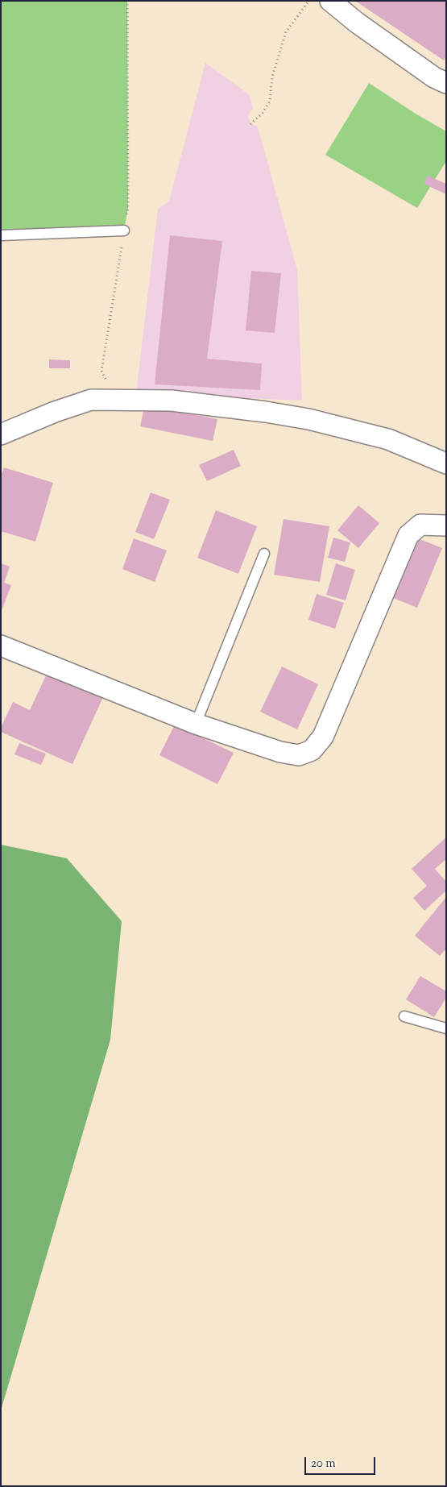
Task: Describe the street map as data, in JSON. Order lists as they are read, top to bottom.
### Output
{
  "scale_bar": "20 m"
}
